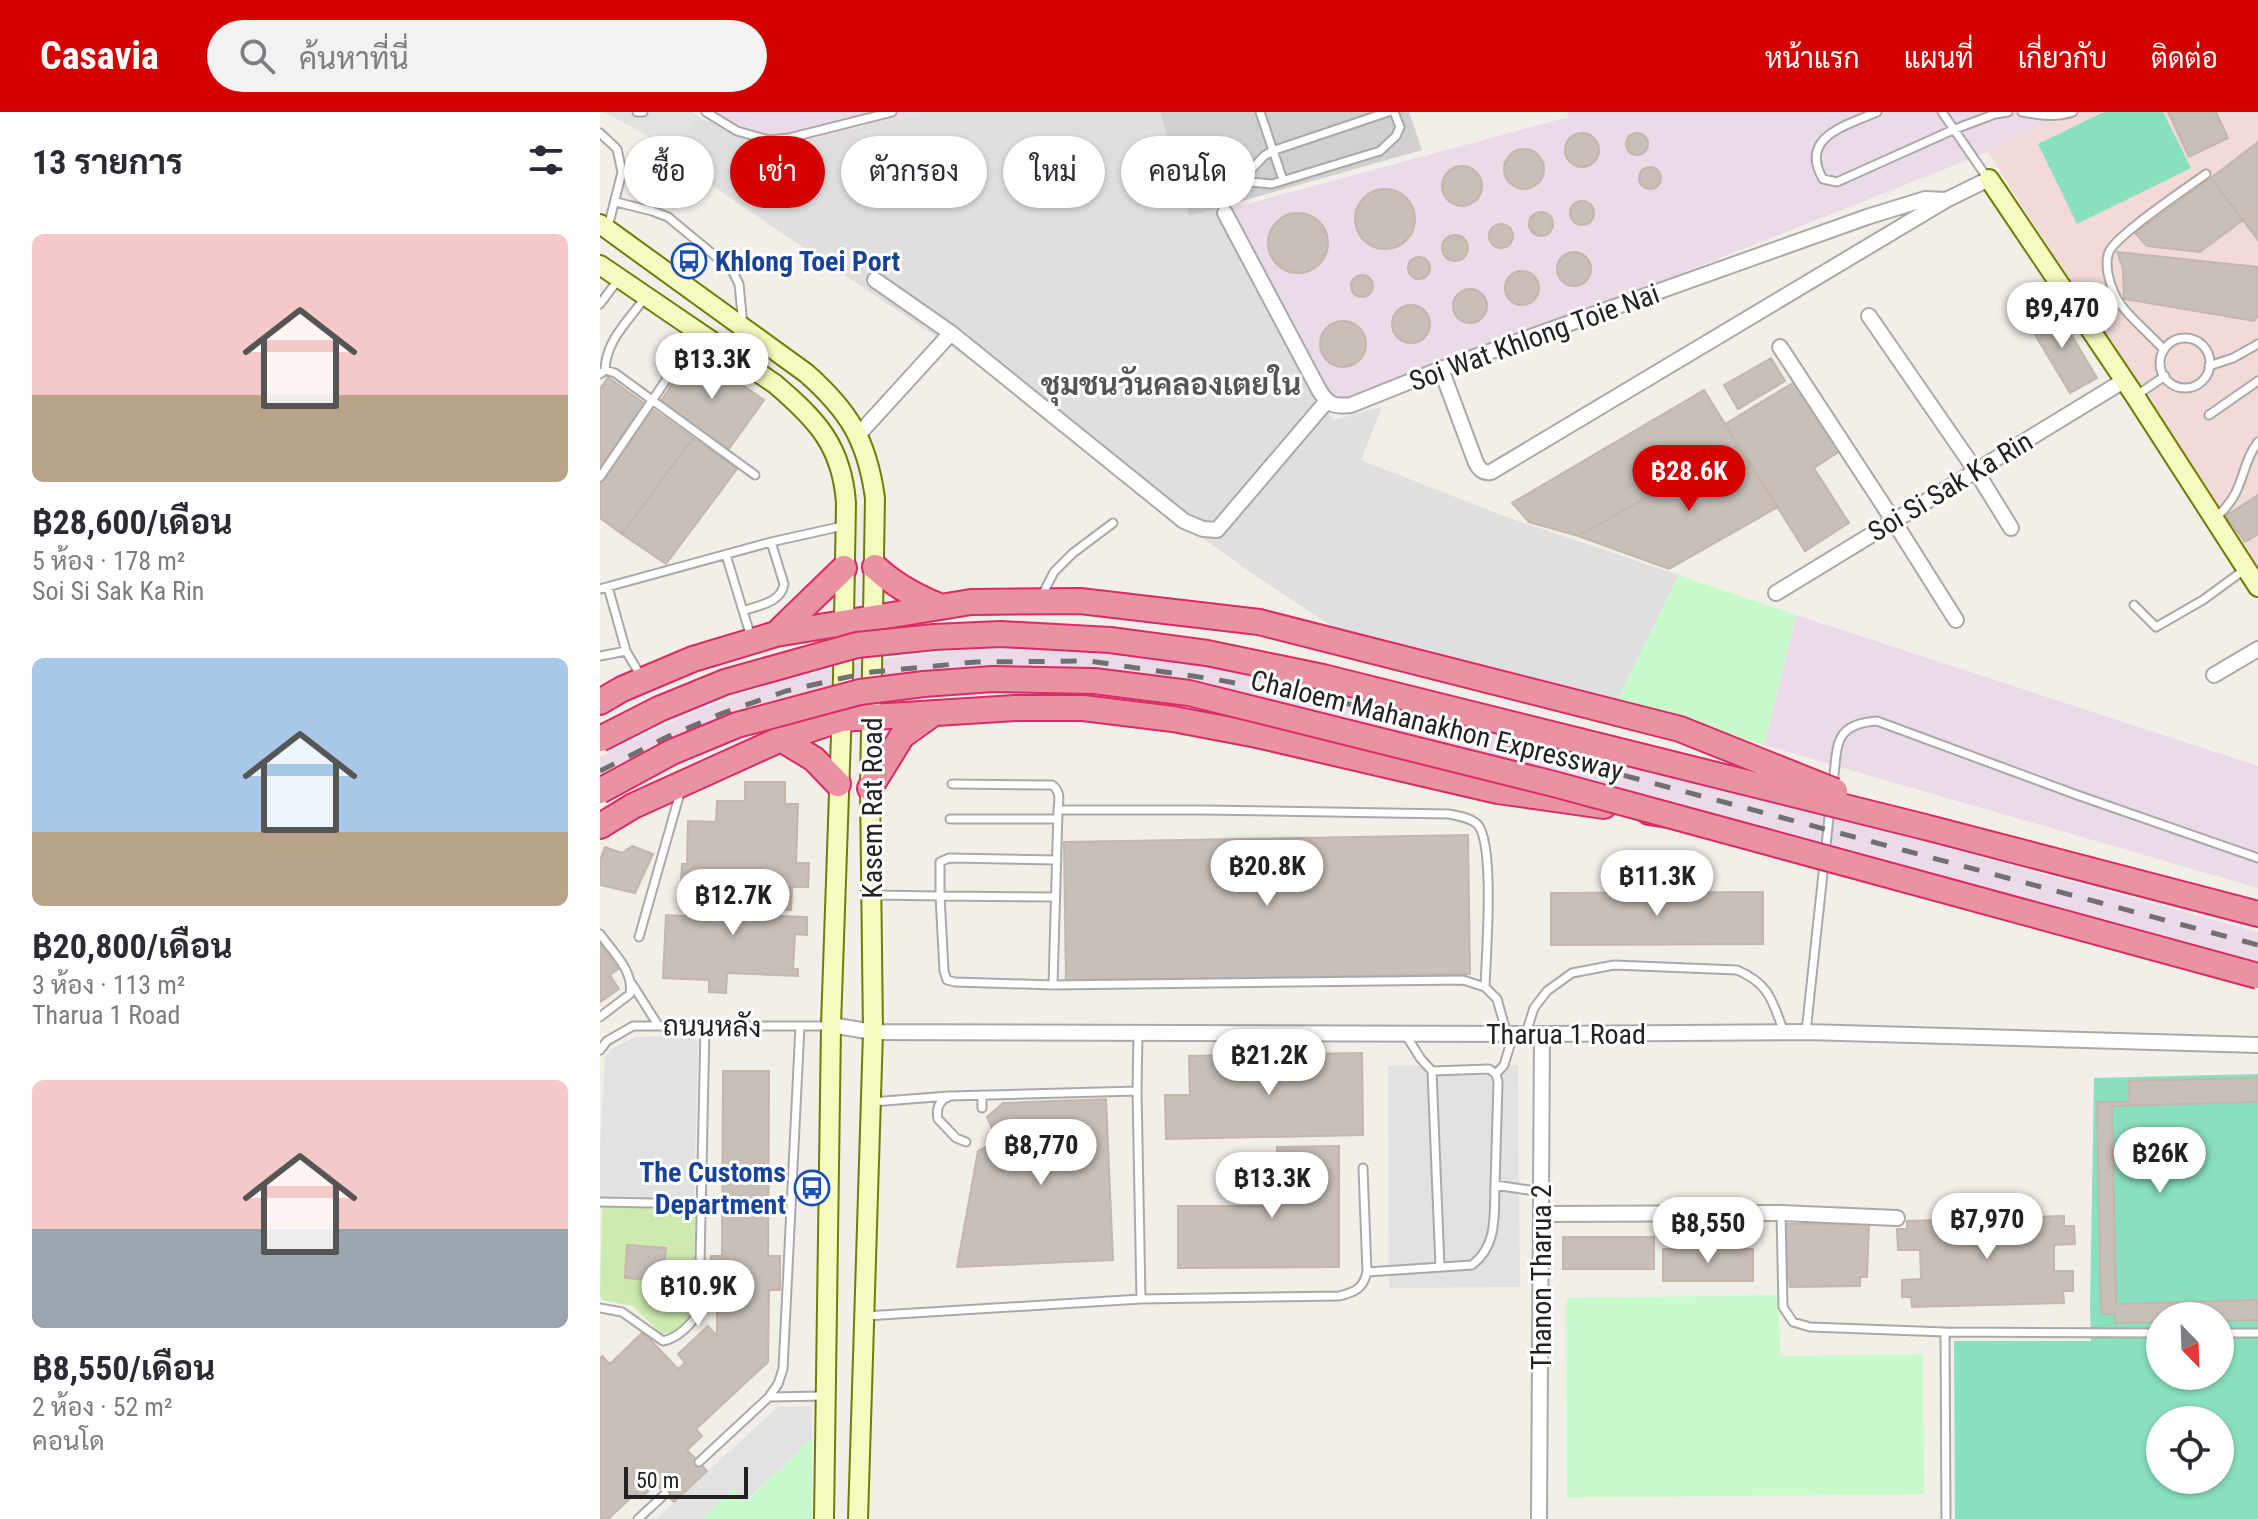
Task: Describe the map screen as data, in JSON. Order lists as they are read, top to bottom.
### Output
{
  "streets": {
    "highway": ["Chaloem Mahanakhon Expressway"],
    "street": [
      "Soi Wat Khlong Toie Nai",
      "Soi Si Sak Ka Rin",
      "Kasem Rat Road",
      "Tharua 1 Road",
      "Thanon Tharua 2"
    ],
    "lane": ["ถนนหลัง"]
  },
  "crossings": [
    ["Kasem Rat Road", "ถนนหลัง"],
    ["Kasem Rat Road", "Tharua 1 Road"],
    ["ถนนหลัง", "Tharua 1 Road"],
    ["Tharua 1 Road", "Thanon Tharua 2"]
  ],
  "districts": ["ชุมชนวันคลองเตยใน"],
  "places": {
    "bus stop": ["Khlong Toei Port", "The Customs Department"]
  },
  "scale_bar": "50 m",
  "north": "bottom right",
  "page": {
    "header": "Casavia",
    "search": "ค้นหาที่นี่",
    "nav": [
      "หน้าแรก",
      "แผนที่",
      "เกี่ยวกับ",
      "ติดต่อ"
    ],
    "heading": "13 รายการ",
    "chip": [
      "ซื้อ",
      "เช่า",
      "ตัวกรอง",
      "ใหม่",
      "คอนโด"
    ],
    "list": [
      {
        "name": "฿28,600/เดือน",
        "note": "5 ห้อง · 178 m² · Soi Si Sak Ka Rin"
      },
      {
        "name": "฿20,800/เดือน",
        "note": "3 ห้อง · 113 m² · Tharua 1 Road"
      },
      {
        "name": "฿8,550/เดือน",
        "note": "2 ห้อง · 52 m² · คอนโด"
      }
    ],
    "price": [
      "฿9,470",
      "฿13.3K",
      "฿28.6K",
      "฿20.8K",
      "฿11.3K",
      "฿12.7K",
      "฿21.2K",
      "฿8,770",
      "฿26K",
      "฿13.3K",
      "฿7,970",
      "฿8,550",
      "฿10.9K"
    ],
    "scale": "50 m"
  }
}
